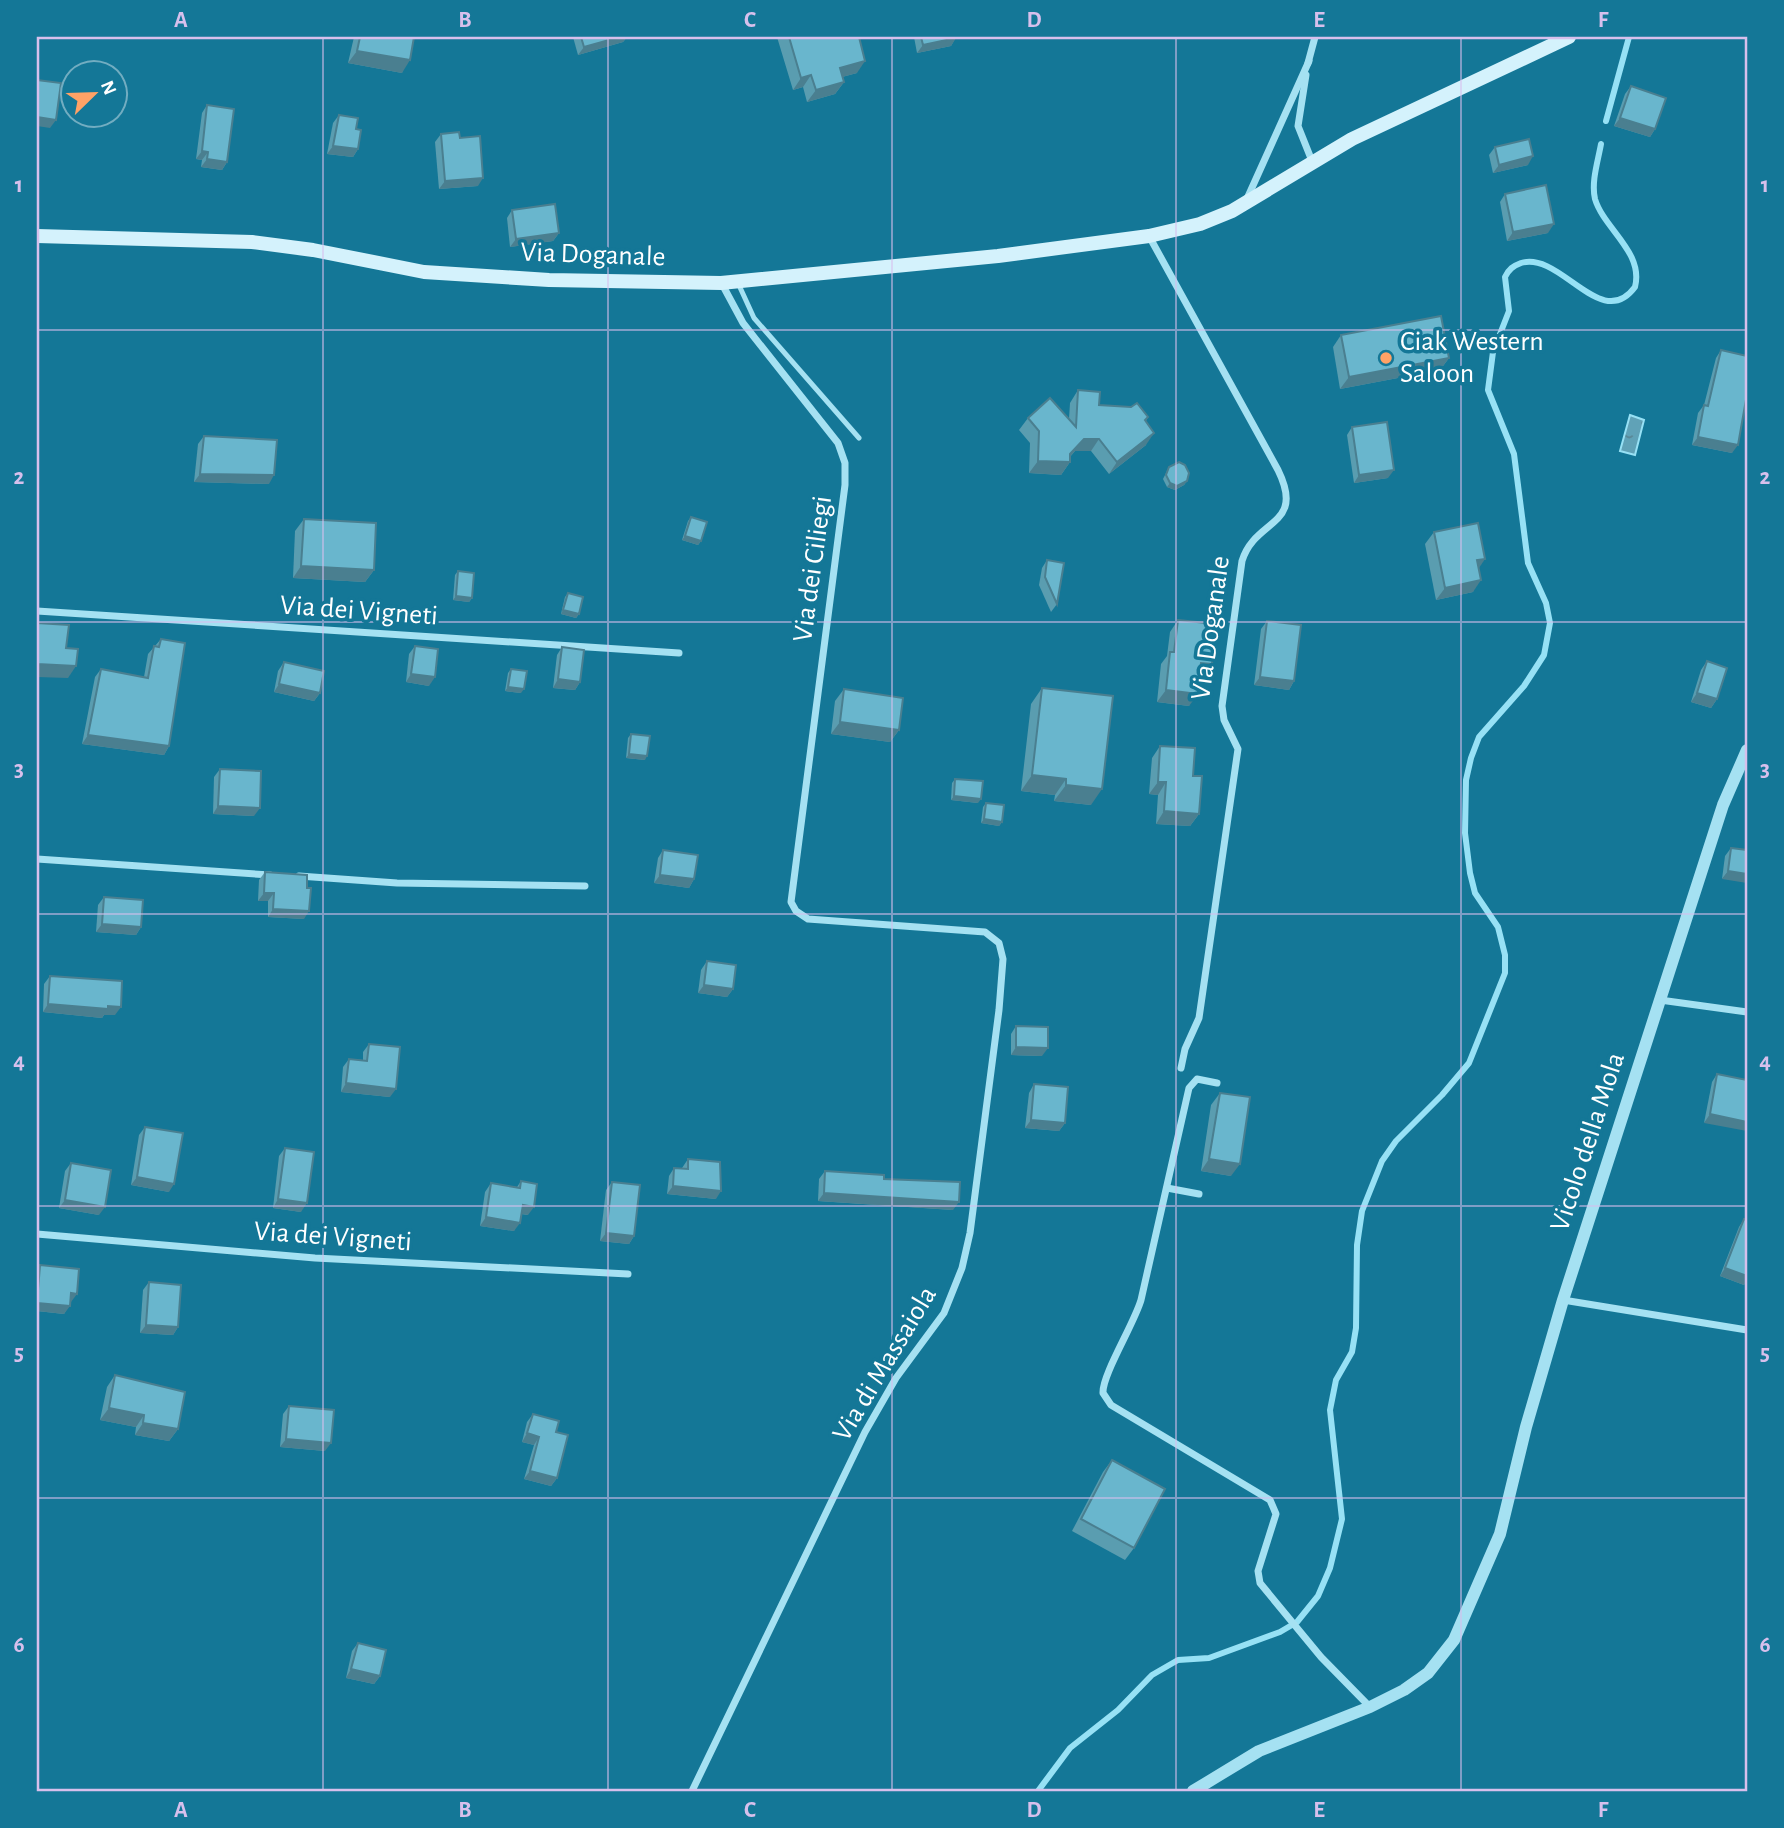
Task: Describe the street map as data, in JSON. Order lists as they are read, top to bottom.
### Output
{
  "streets": {
    "main road": ["Via Doganale"],
    "street": [
      "Via dei Ciliegi",
      "Via dei Vigneti",
      "Vicolo della Mola",
      "Via di Massaiola"
    ]
  },
  "crossings": [
    ["Via Doganale", "Via dei Ciliegi"],
    ["Via dei Ciliegi", "Via di Massaiola"]
  ],
  "places": ["Ciak Western Saloon"],
  "north": "top right",
  "grid": {
    "columns": [
      "A",
      "B",
      "C",
      "D",
      "E",
      "F"
    ],
    "rows": [
      "1",
      "2",
      "3",
      "4",
      "5",
      "6"
    ]
  }
}
